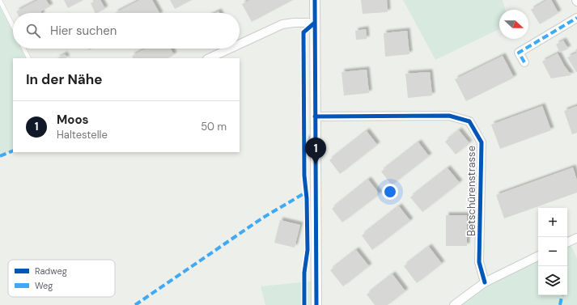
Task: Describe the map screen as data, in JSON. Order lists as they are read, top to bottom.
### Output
{
  "streets": {
    "street": ["Betschürenstrasse"]
  },
  "legend": ["Radweg", "Weg"],
  "north": "right",
  "page": {
    "search": "Hier suchen",
    "heading": "In der Nähe",
    "list": [
      {
        "mark": "1",
        "name": "Moos",
        "note": "Haltestelle",
        "value": "50 m"
      }
    ],
    "pins": "1",
    "map_buttons": ["+", "−"]
  }
}
